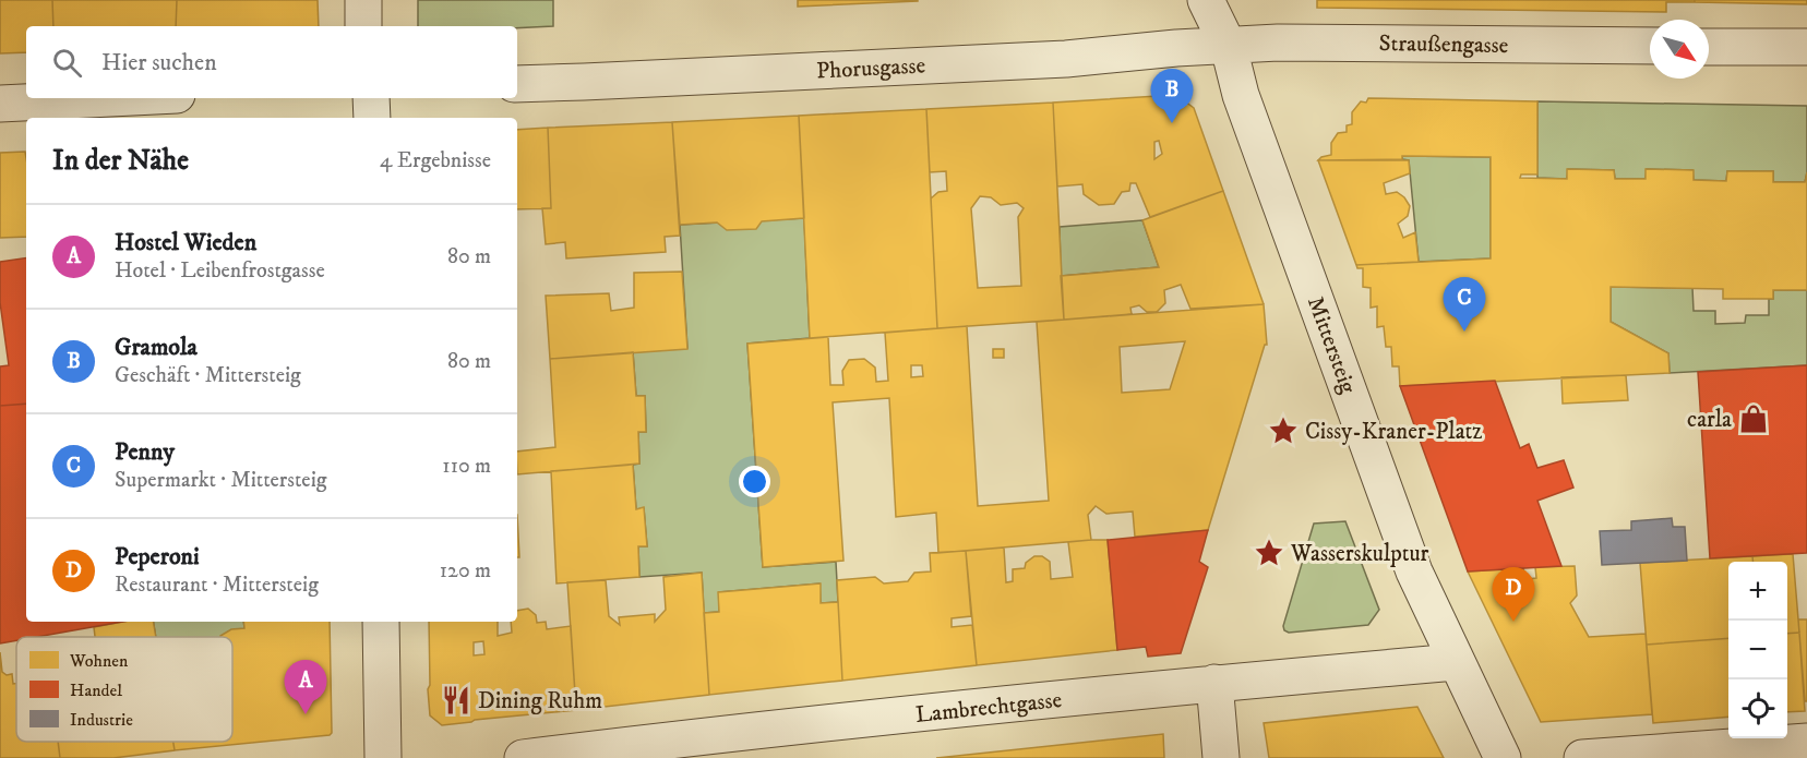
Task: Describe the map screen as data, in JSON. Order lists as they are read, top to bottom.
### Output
{
  "streets": {
    "street": [
      "Straußengasse",
      "Phorusgasse",
      "Mittersteig",
      "Lambrechtgasse"
    ]
  },
  "crossings": [
    ["Straußengasse", "Phorusgasse"],
    ["Straußengasse", "Mittersteig"],
    ["Phorusgasse", "Mittersteig"],
    ["Mittersteig", "Lambrechtgasse"]
  ],
  "places": {
    "shop": ["carla"],
    "place": ["Cissy-Kraner-Platz", "Wasserskulptur"],
    "restaurant": ["Dining Ruhm"]
  },
  "legend": ["Wohnen", "Handel", "Industrie"],
  "north": "bottom right",
  "page": {
    "search": "Hier suchen",
    "pins": [
      "B",
      "C",
      "D",
      "A"
    ],
    "heading": ["In der Nähe", "4 Ergebnisse"],
    "list": [
      {
        "mark": "A",
        "name": "Hostel Wieden",
        "note": "Hotel · Leibenfrostgasse",
        "value": "80 m"
      },
      {
        "mark": "B",
        "name": "Gramola",
        "note": "Geschäft · Mittersteig",
        "value": "80 m"
      },
      {
        "mark": "C",
        "name": "Penny",
        "note": "Supermarkt · Mittersteig",
        "value": "110 m"
      },
      {
        "mark": "D",
        "name": "Peperoni",
        "note": "Restaurant · Mittersteig",
        "value": "120 m"
      }
    ],
    "map_buttons": ["+", "−"]
  }
}
